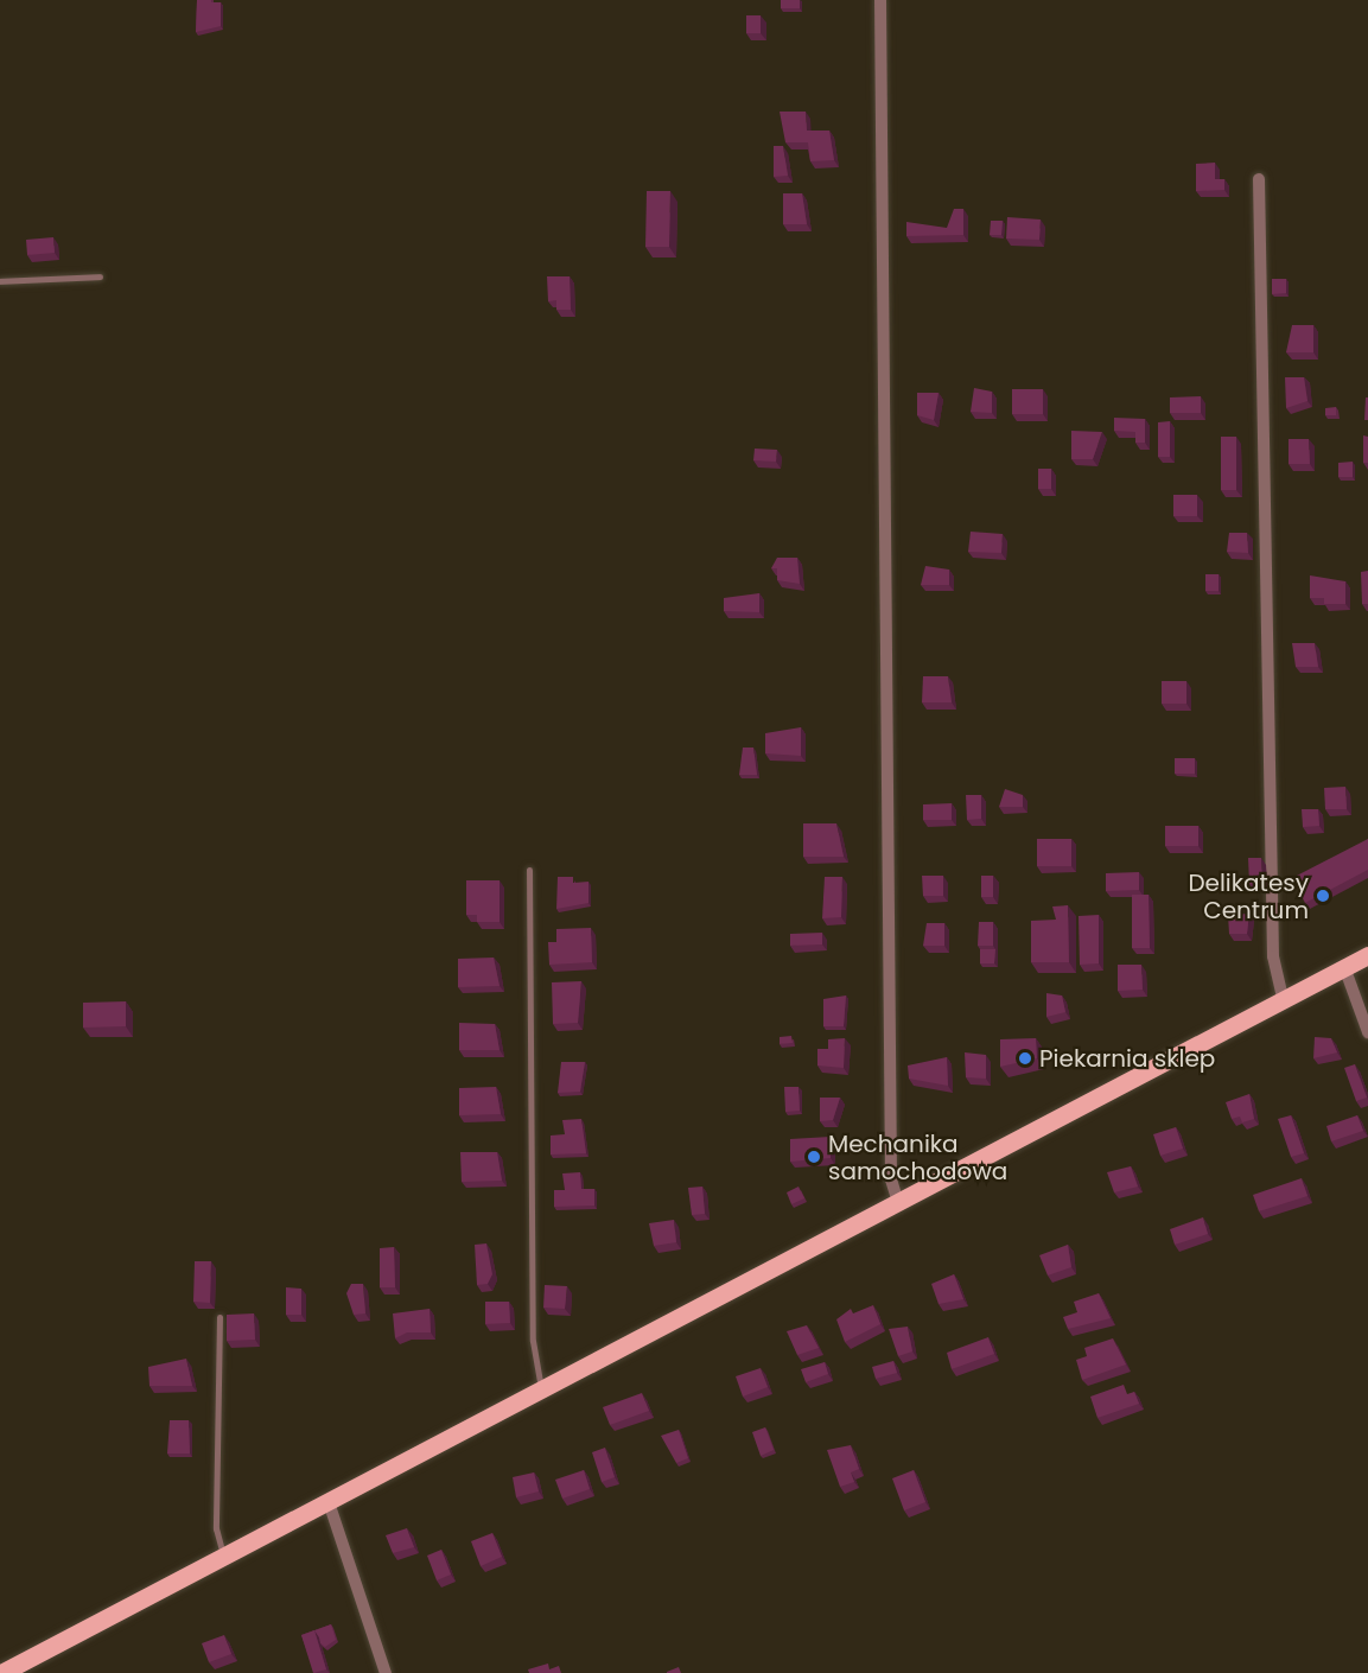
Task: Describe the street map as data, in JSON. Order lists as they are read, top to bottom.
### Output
{
  "places": ["Delikatesy Centrum", "Piekarnia sklep", "Mechanika samochodowa"]
}
